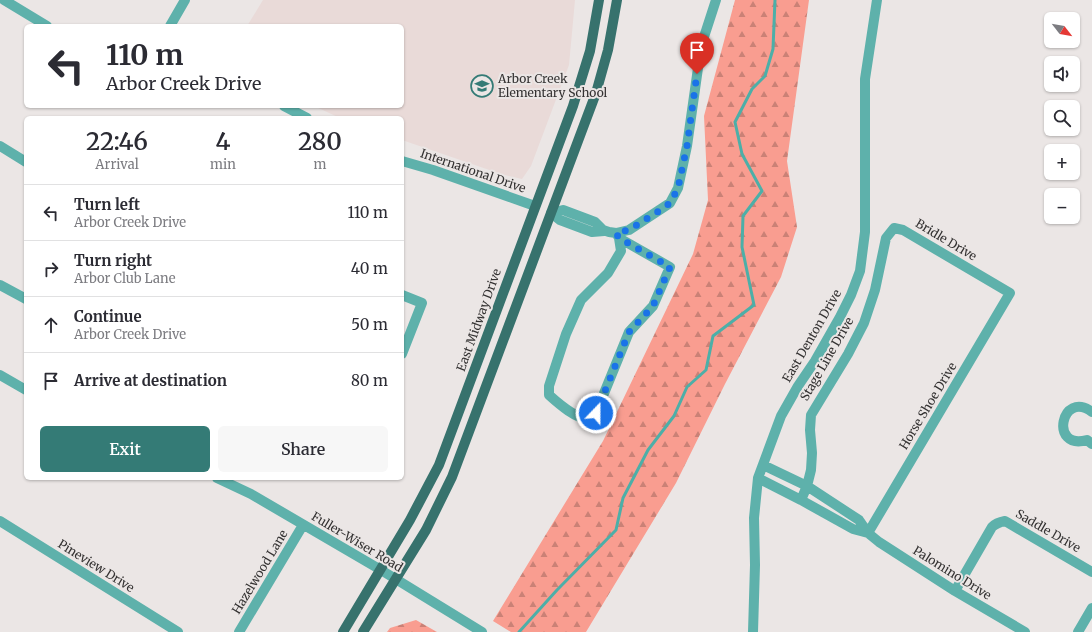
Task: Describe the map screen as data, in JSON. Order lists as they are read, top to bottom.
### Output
{
  "streets": {
    "main road": ["East Midway Drive"],
    "street": [
      "International Drive",
      "Bridle Drive",
      "East Denton Drive",
      "Stage Line Drive",
      "Horse Shoe Drive",
      "Saddle Drive",
      "Fuller-Wiser Road",
      "Pineview Drive",
      "Hazelwood Lane",
      "Palomino Drive"
    ]
  },
  "crossings": [
    ["International Drive", "East Midway Drive"],
    ["Bridle Drive", "Stage Line Drive"],
    ["Bridle Drive", "Horse Shoe Drive"],
    ["East Midway Drive", "Fuller-Wiser Road"],
    ["East Denton Drive", "Palomino Drive"],
    ["Stage Line Drive", "Palomino Drive"],
    ["Horse Shoe Drive", "Palomino Drive"],
    ["Saddle Drive", "Palomino Drive"],
    ["Fuller-Wiser Road", "Hazelwood Lane"]
  ],
  "places": {
    "school or university": ["Arbor Creek Elementary School"]
  },
  "north": "bottom right",
  "page": {
    "map_buttons": ["+", "−"],
    "turn": ["110 m", "Arbor Creek Drive"],
    "eta": [
      "22:46",
      "Arrival",
      "4",
      "min",
      "280",
      "m"
    ],
    "list": [
      {
        "name": "Turn left",
        "note": "Arbor Creek Drive",
        "value": "110 m"
      },
      {
        "name": "Turn right",
        "note": "Arbor Club Lane",
        "value": "40 m"
      },
      {
        "name": "Continue",
        "note": "Arbor Creek Drive",
        "value": "50 m"
      },
      {
        "name": "Arrive at destination",
        "value": "80 m"
      }
    ],
    "buttons": ["Exit", "Share"]
  }
}
